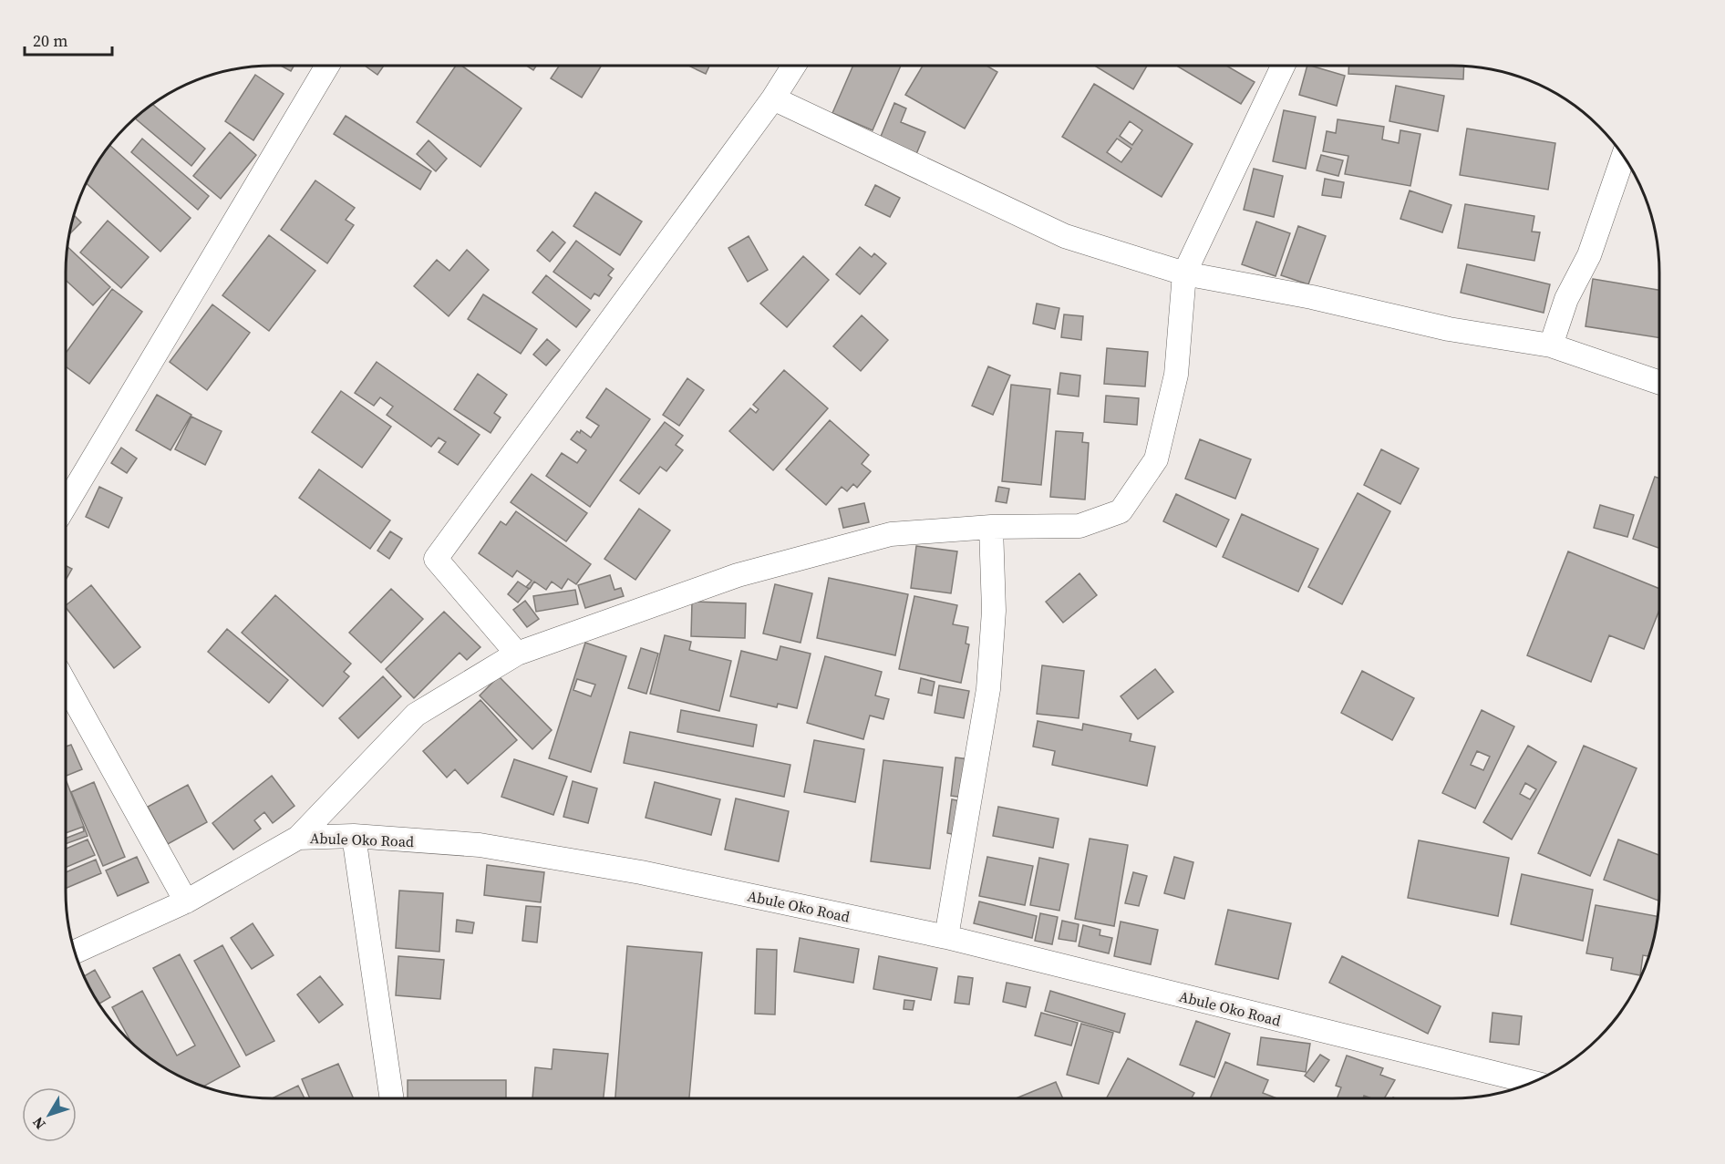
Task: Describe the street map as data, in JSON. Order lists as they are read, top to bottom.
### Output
{
  "streets": {
    "street": ["Abule Oko Road"]
  },
  "scale_bar": "20 m",
  "north": "bottom left"
}
